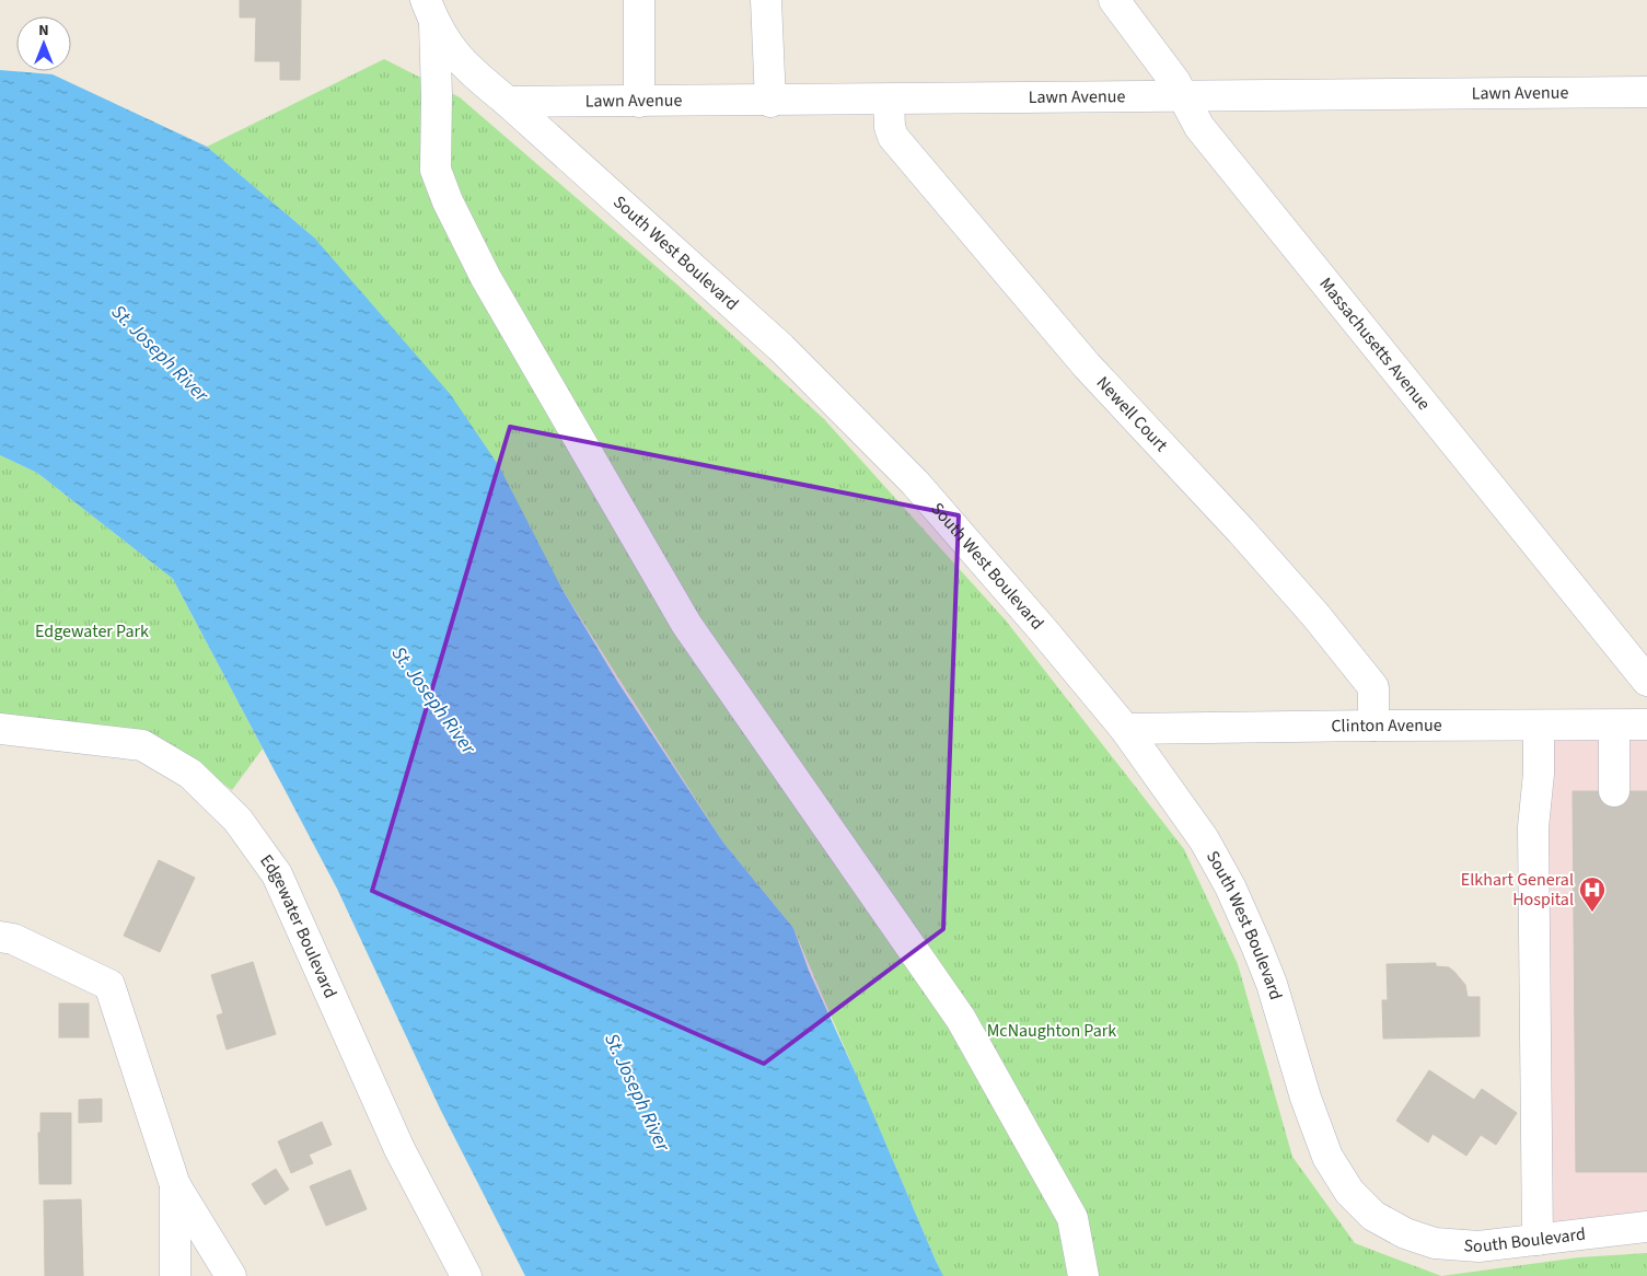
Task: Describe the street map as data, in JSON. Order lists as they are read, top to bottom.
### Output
{
  "streets": {
    "street": [
      "Lawn Avenue",
      "South West Boulevard",
      "Massachusetts Avenue",
      "Newell Court",
      "Clinton Avenue",
      "Edgewater Boulevard",
      "South Boulevard"
    ]
  },
  "crossings": [
    ["Lawn Avenue", "South West Boulevard"],
    ["Lawn Avenue", "Massachusetts Avenue"],
    ["Lawn Avenue", "Newell Court"],
    ["South West Boulevard", "Clinton Avenue"],
    ["South West Boulevard", "South Boulevard"],
    ["Newell Court", "Clinton Avenue"]
  ],
  "water": ["St. Joseph River"],
  "parks": ["Edgewater Park", "McNaughton Park"],
  "places": {
    "hospital": ["Elkhart General Hospital"]
  },
  "north": "top"
}
